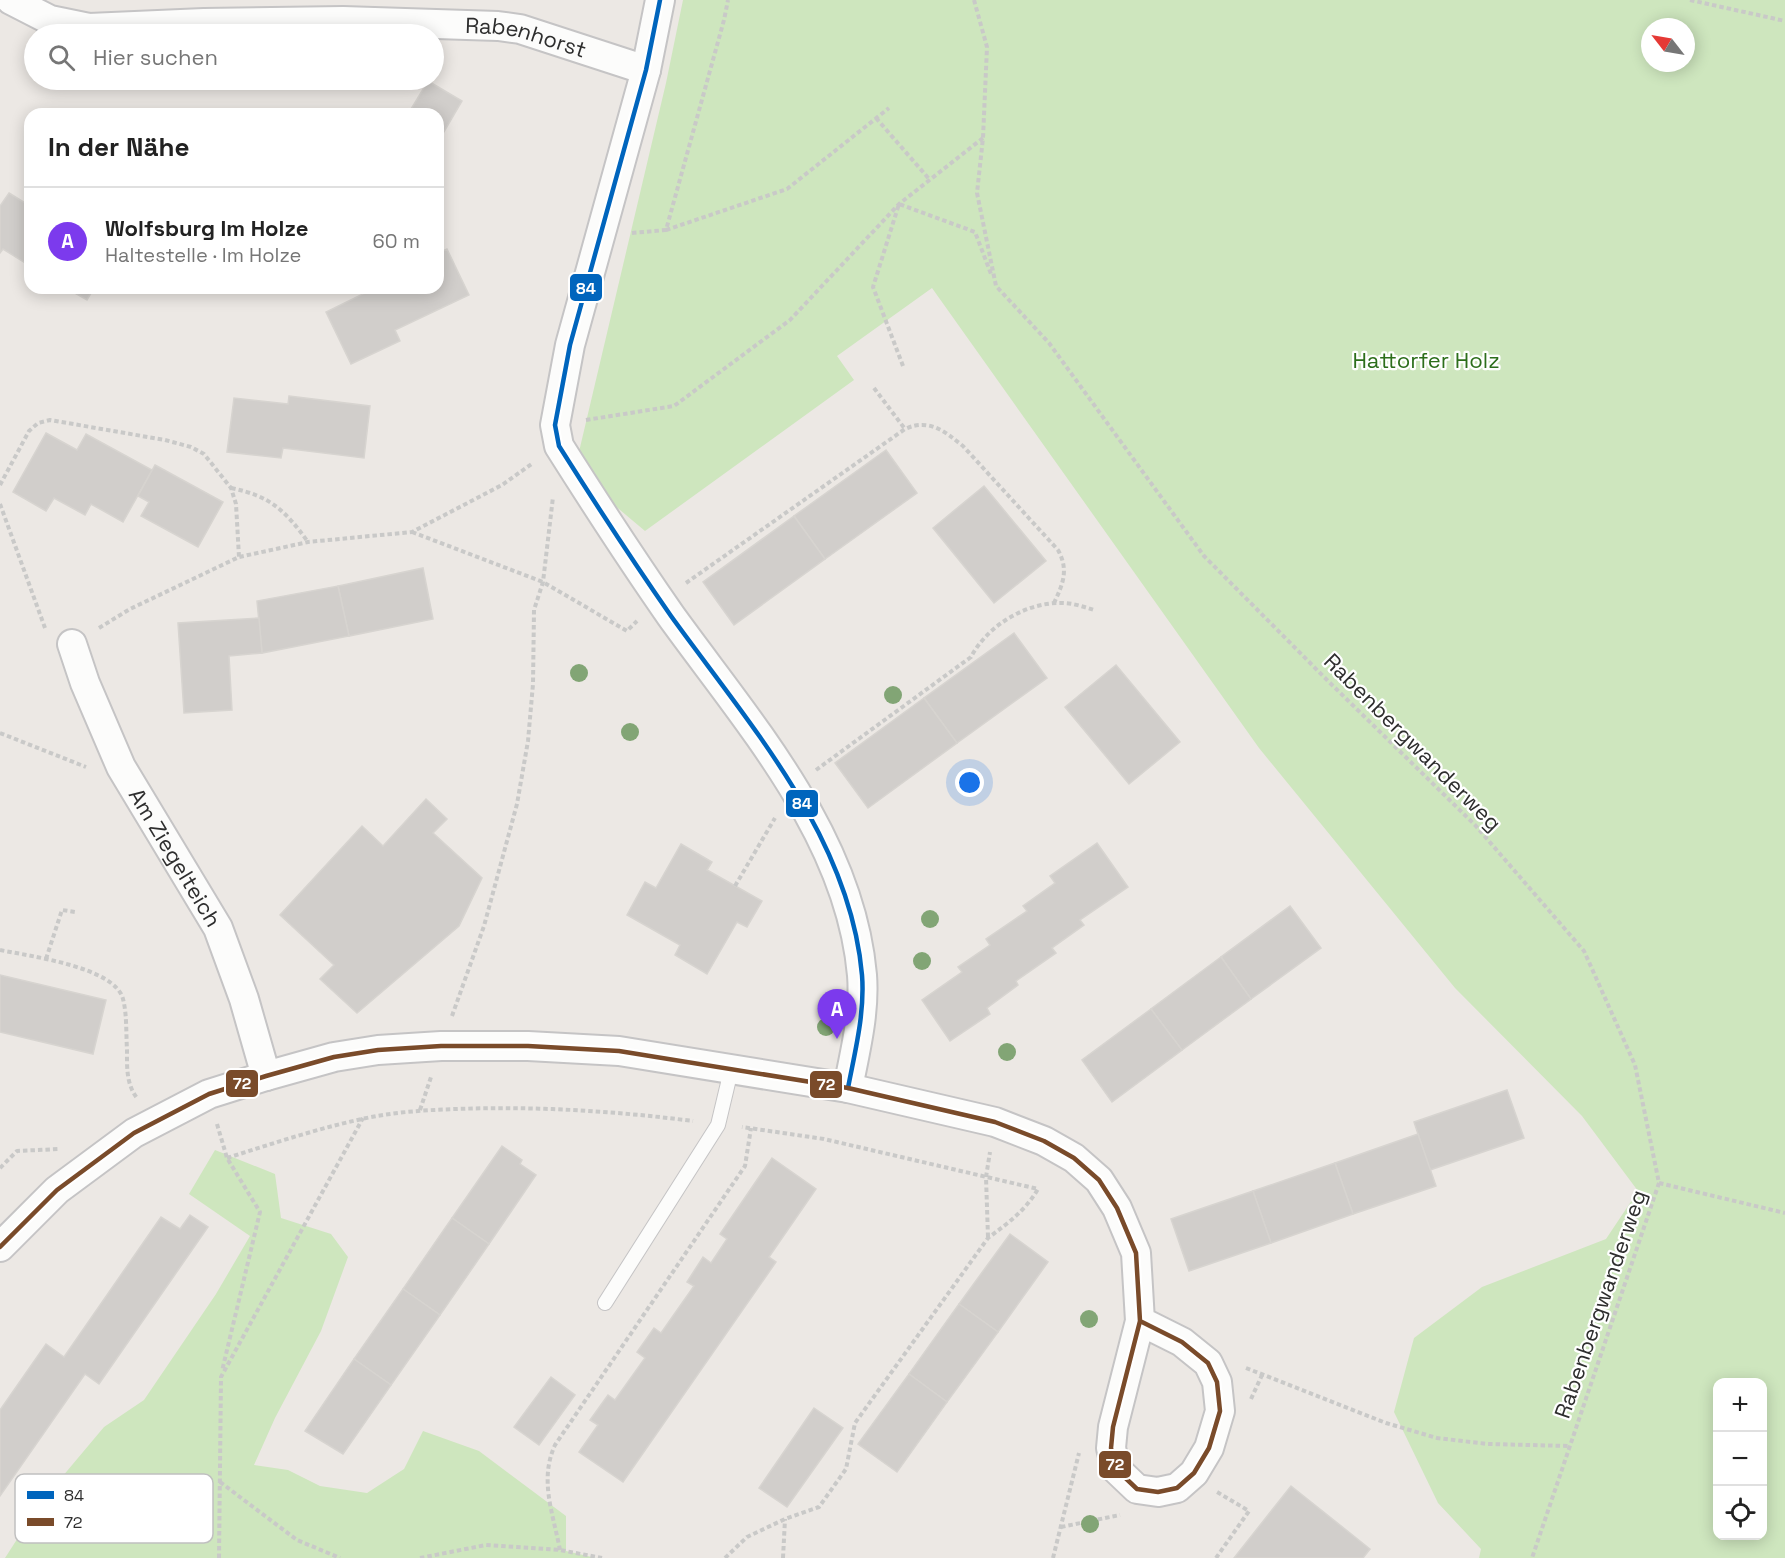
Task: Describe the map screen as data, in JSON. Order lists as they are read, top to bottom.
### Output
{
  "streets": {
    "street": ["Rabenhorst", "Am Ziegelteich"],
    "path": ["Rabenbergwanderweg"]
  },
  "parks": ["Hattorfer Holz"],
  "lines": ["transit line 84", "transit line 72"],
  "legend": ["84", "72"],
  "north": "top left",
  "page": {
    "search": "Hier suchen",
    "heading": "In der Nähe",
    "list": [
      {
        "mark": "A",
        "name": "Wolfsburg Im Holze",
        "note": "Haltestelle · Im Holze",
        "value": "60 m"
      }
    ],
    "pins": "A",
    "map_buttons": ["+", "−"]
  }
}
